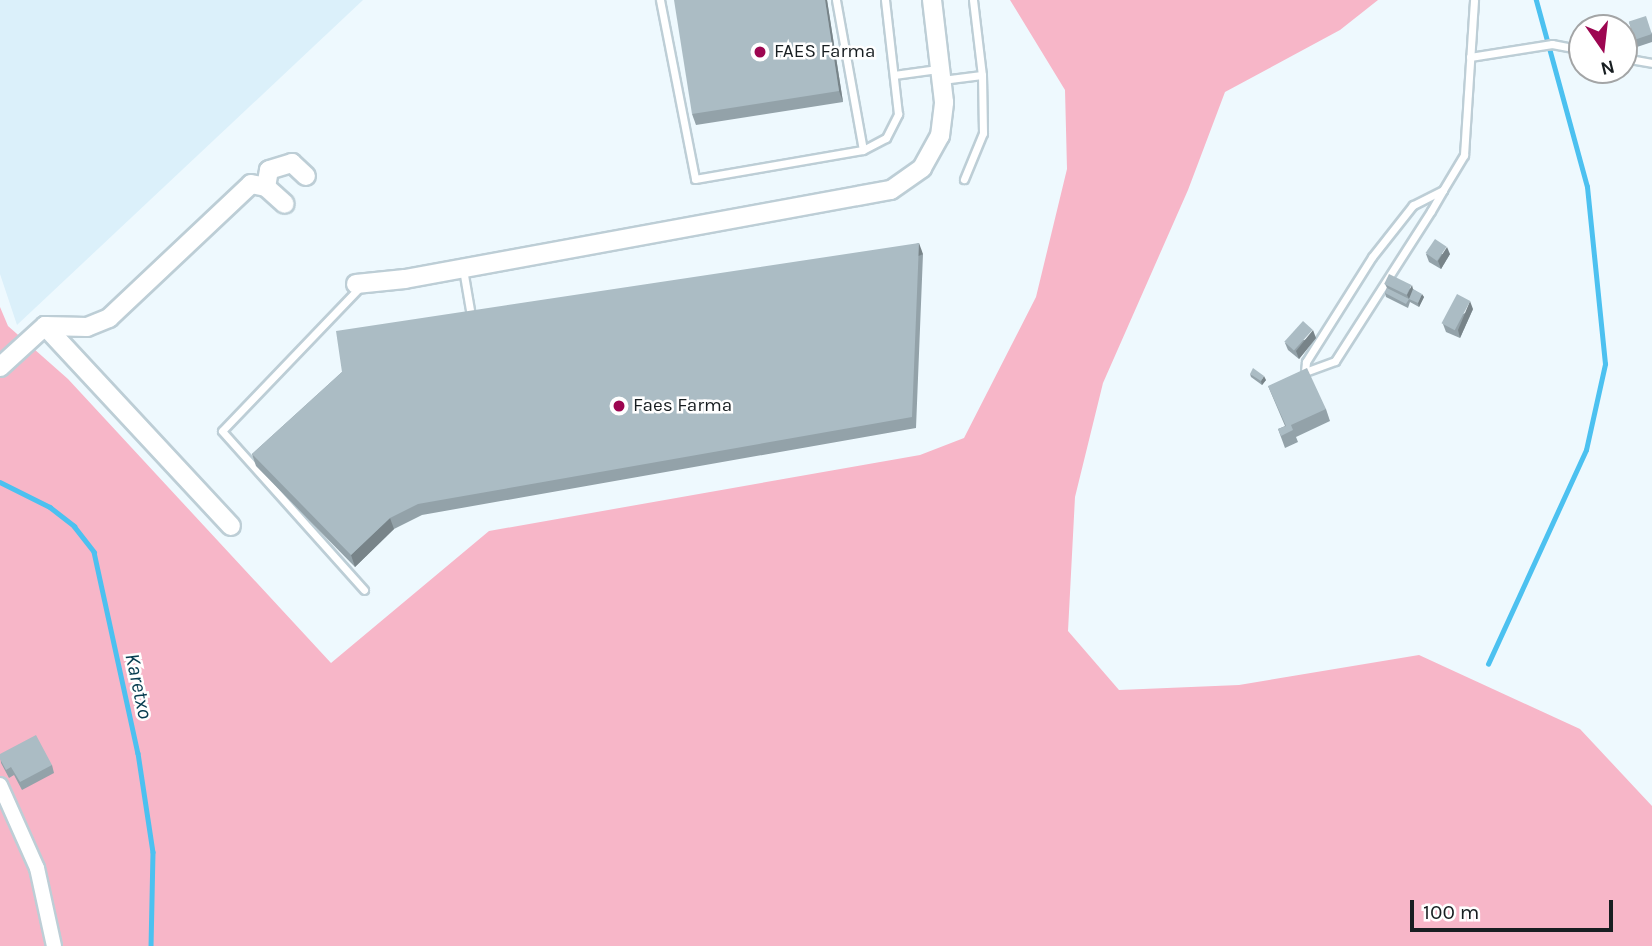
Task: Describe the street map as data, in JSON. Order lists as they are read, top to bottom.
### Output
{
  "water": ["Karetxo"],
  "places": ["FAES Farma", "Faes Farma"],
  "scale_bar": "100 m",
  "north": "bottom"
}
